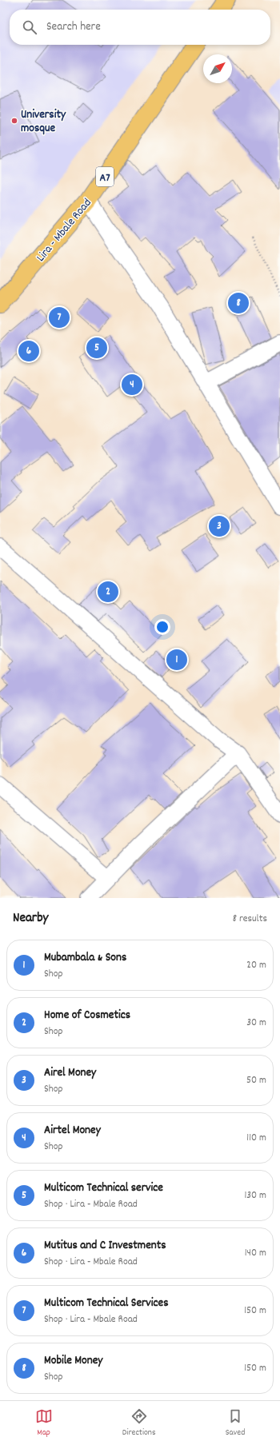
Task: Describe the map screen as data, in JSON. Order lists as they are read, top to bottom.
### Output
{
  "streets": {
    "main road": ["A7", "Lira - Mbale Road"]
  },
  "places": ["University mosque"],
  "north": "top right",
  "page": {
    "search": "Search here",
    "pins": [
      "8",
      "7",
      "5",
      "6",
      "4",
      "3",
      "2",
      "1"
    ],
    "heading": ["Nearby", "8 results"],
    "list": [
      {
        "mark": "1",
        "name": "Mubambala & Sons",
        "note": "Shop",
        "value": "20 m"
      },
      {
        "mark": "2",
        "name": "Home of Cosmetics",
        "note": "Shop",
        "value": "30 m"
      },
      {
        "mark": "3",
        "name": "Airel Money",
        "note": "Shop",
        "value": "50 m"
      },
      {
        "mark": "4",
        "name": "Airtel Money",
        "note": "Shop",
        "value": "110 m"
      },
      {
        "mark": "5",
        "name": "Multicom Technical service",
        "note": "Shop · Lira - Mbale Road",
        "value": "130 m"
      },
      {
        "mark": "6",
        "name": "Mutitus and C Investments",
        "note": "Shop · Lira - Mbale Road",
        "value": "140 m"
      },
      {
        "mark": "7",
        "name": "Multicom Technical Services",
        "note": "Shop · Lira - Mbale Road",
        "value": "150 m"
      },
      {
        "mark": "8",
        "name": "Mobile Money",
        "note": "Shop",
        "value": "150 m"
      }
    ],
    "nav": ["Map", "Directions", "Saved"]
  }
}
